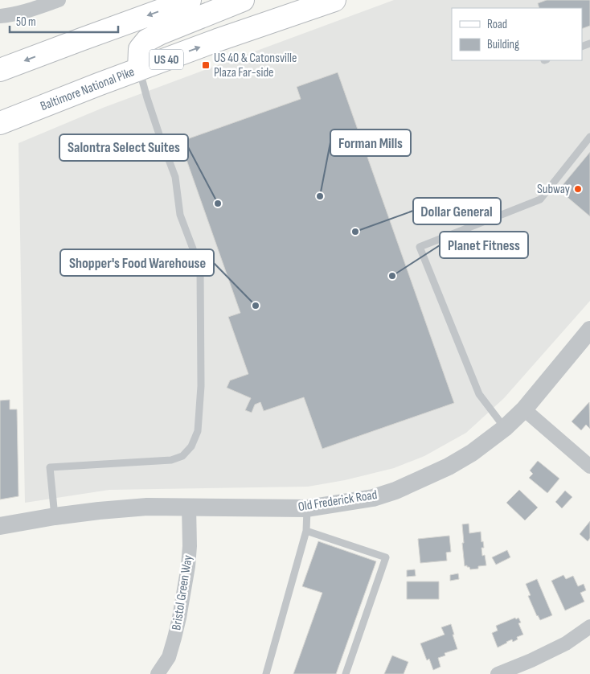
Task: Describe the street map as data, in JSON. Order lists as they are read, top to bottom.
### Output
{
  "streets": {
    "main road": ["US 40", "Baltimore National Pike"],
    "street": ["Old Frederick Road", "Bristol Green Way"]
  },
  "crossings": [
    ["Old Frederick Road", "Bristol Green Way"]
  ],
  "places": {
    "transit": ["US 40 & Catonsville Plaza Far-side"],
    "other": [
      "Subway",
      "Forman Mills",
      "Salontra Select Suites",
      "Dollar General",
      "Planet Fitness",
      "Shopper's Food Warehouse"
    ]
  },
  "legend": ["Road", "Building"],
  "scale_bar": "50 m"
}
